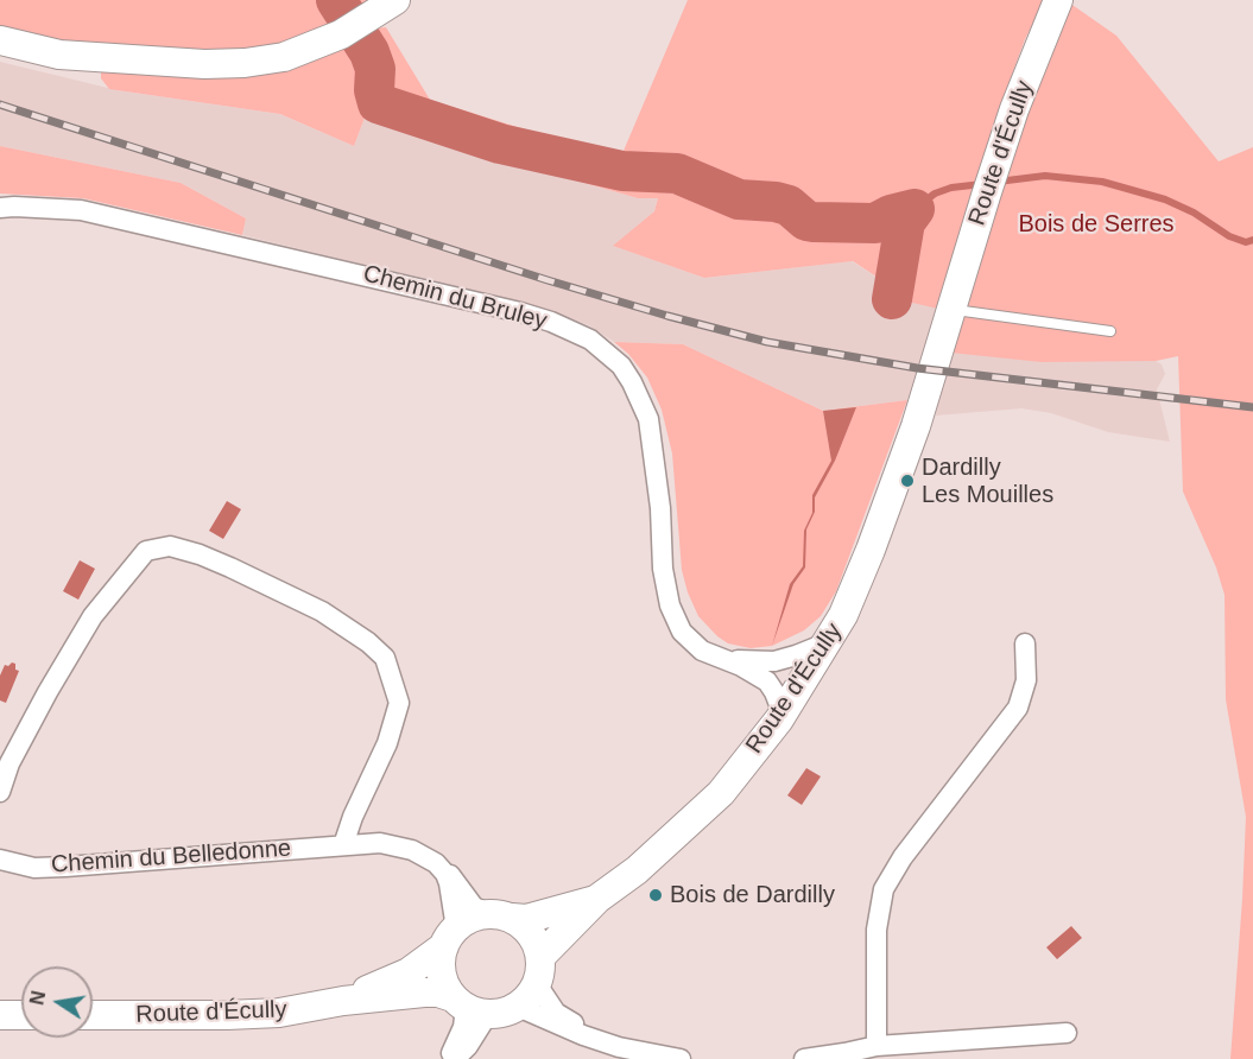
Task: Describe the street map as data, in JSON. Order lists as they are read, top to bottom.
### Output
{
  "streets": {
    "main road": ["Route d'Écully"],
    "street": ["Chemin du Bruley", "Chemin du Belledonne"]
  },
  "crossings": [
    ["Route d'Écully", "Chemin du Bruley"],
    ["Route d'Écully", "Chemin du Belledonne"]
  ],
  "parks": ["Bois de Serres"],
  "places": ["Dardilly Les Mouilles", "Bois de Dardilly"],
  "north": "left"
}
